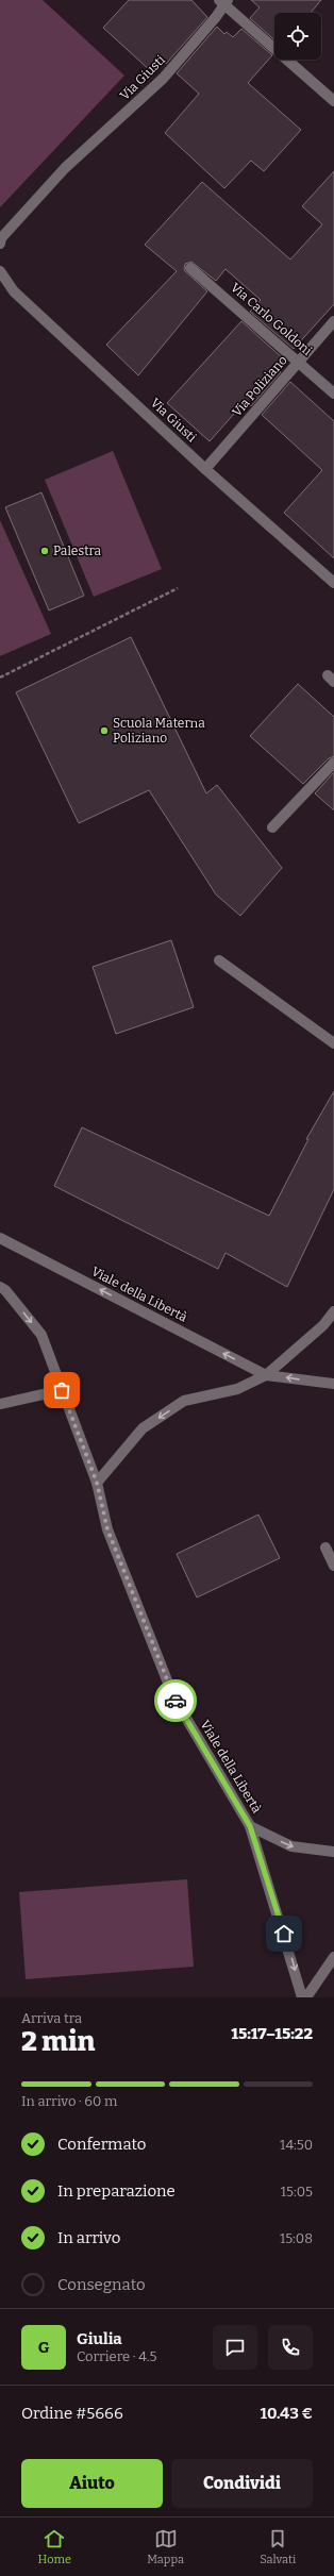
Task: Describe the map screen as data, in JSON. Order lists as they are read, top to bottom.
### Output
{
  "streets": {
    "street": [
      "Via Giusti",
      "Via Carlo Goldoni",
      "Via Poliziano",
      "Viale della Libertà"
    ]
  },
  "crossings": [
    ["Via Giusti", "Via Poliziano"],
    ["Via Carlo Goldoni", "Via Poliziano"]
  ],
  "places": ["Palestra", "Scuola Materna Poliziano"],
  "page": {
    "heading": ["2 min", "Arriva tra", "15:17–15:22"],
    "panel": [
      "Giulia",
      "Corriere · 4.5",
      "Ordine #5666",
      "10.43 €"
    ],
    "bar": "In arrivo · 60 m",
    "list": [
      ["Confermato", "14:50"],
      ["In preparazione", "15:05"],
      ["In arrivo", "15:08"],
      "Consegnato"
    ],
    "round": "G",
    "buttons": ["Aiuto", "Condividi"],
    "tabs": ["Home", "Mappa", "Salvati"]
  }
}
